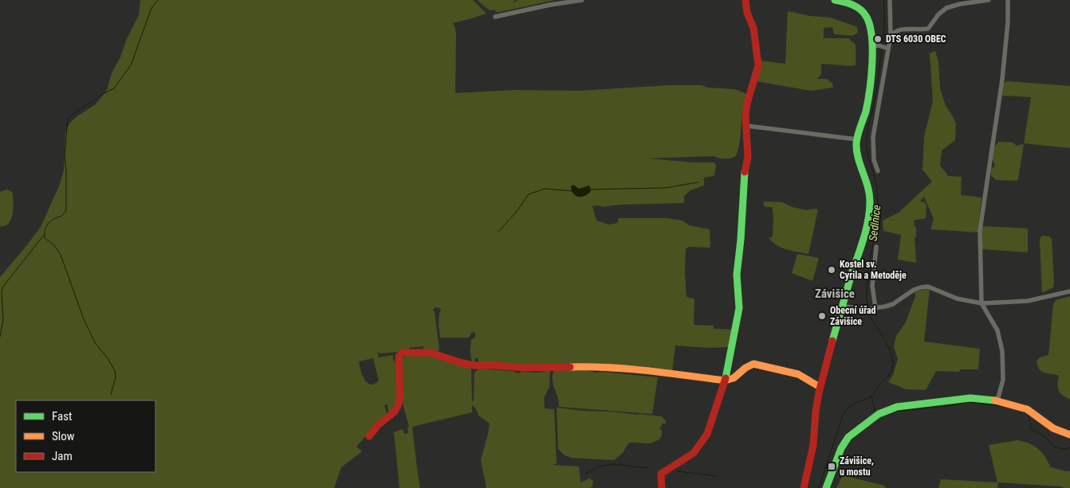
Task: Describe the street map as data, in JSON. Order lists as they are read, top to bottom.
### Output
{
  "districts": ["Závišice"],
  "water": ["Sedlnice"],
  "places": {
    "other": ["DTS 6030 OBEC", "Kostel sv. Cyrila a Metoděje", "Obecní úřad Závišice"],
    "transit": ["Závišice, u mostu"]
  },
  "legend": ["Fast", "Slow", "Jam"]
}
